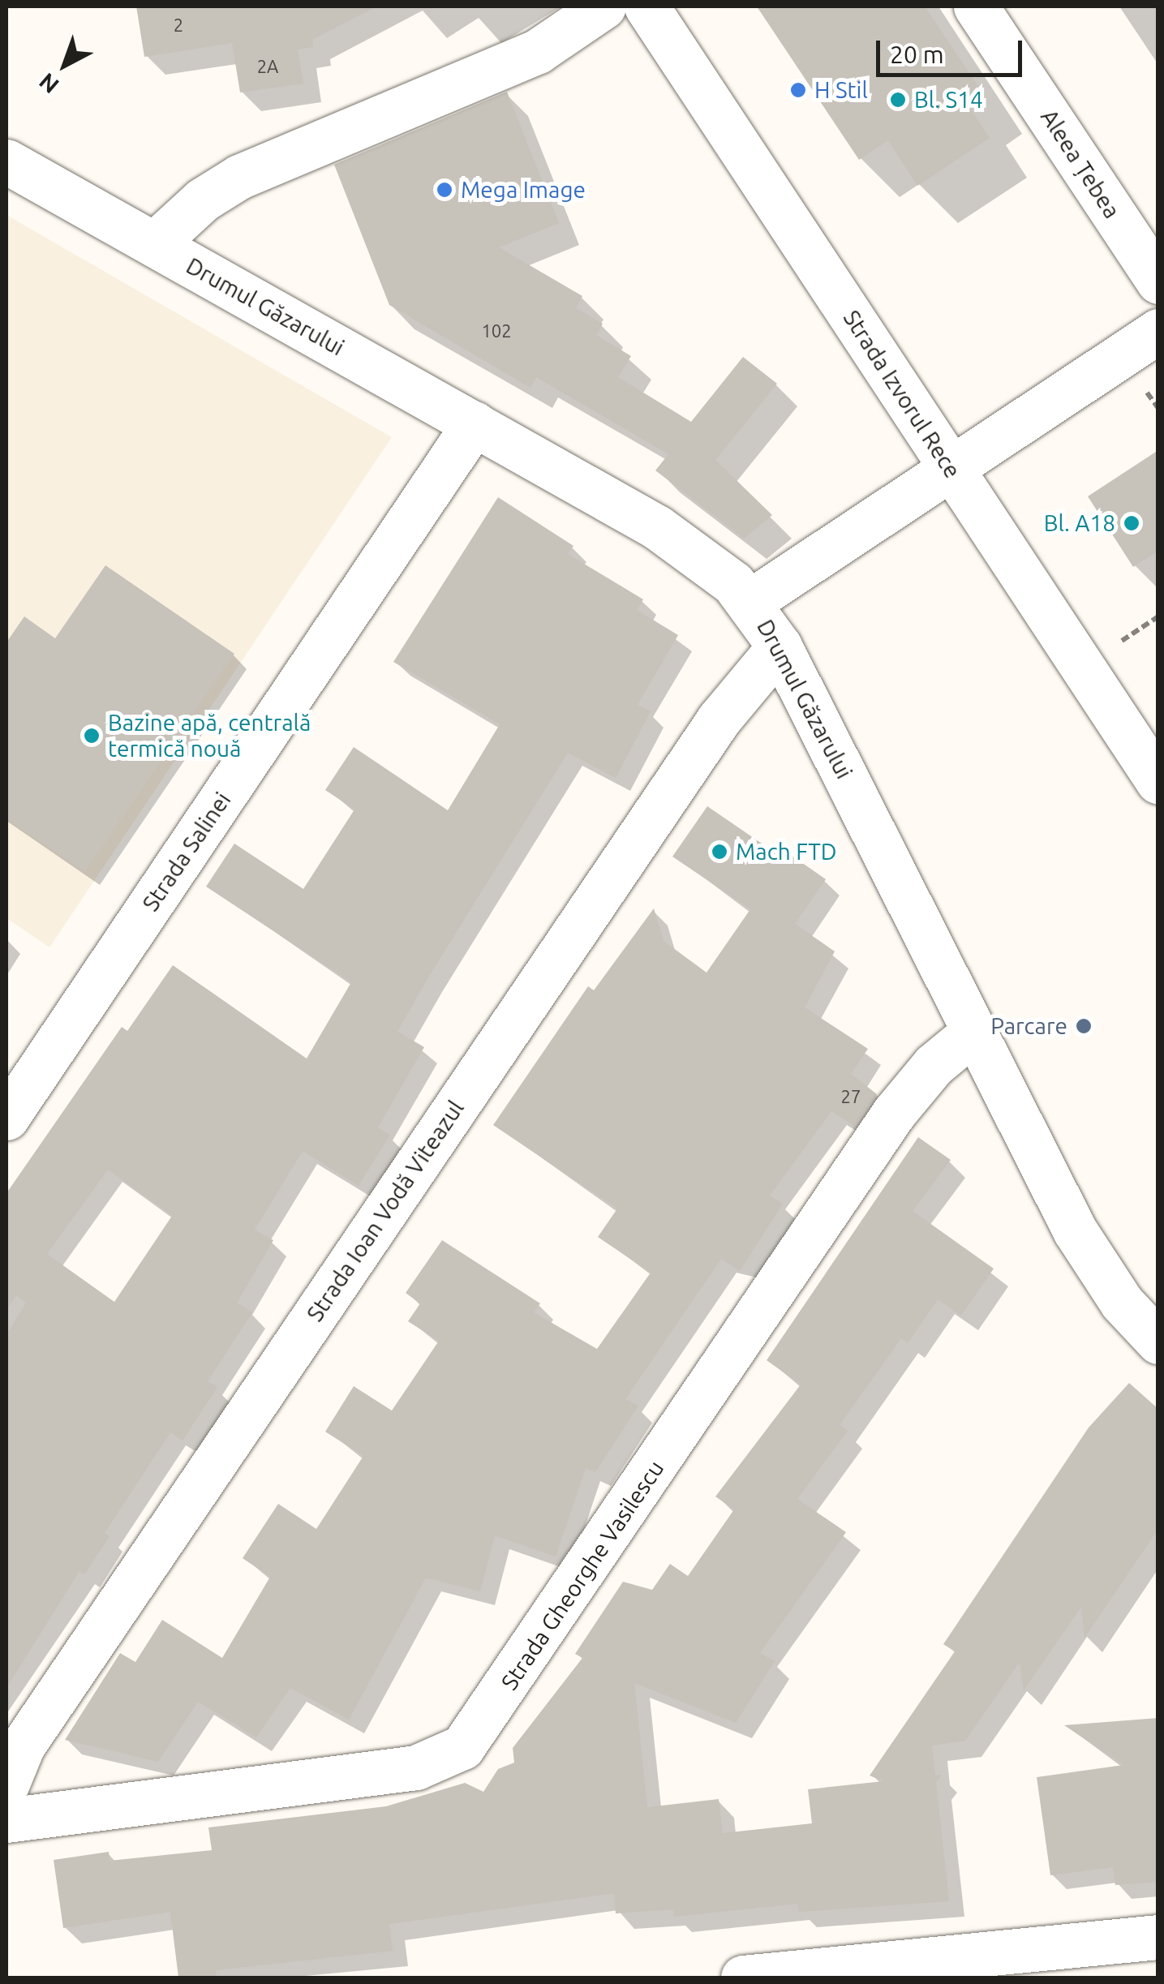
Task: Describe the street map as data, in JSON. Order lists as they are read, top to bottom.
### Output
{
  "streets": {
    "street": [
      "Aleea Țebea",
      "Drumul Găzarului",
      "Strada Izvorul Rece",
      "Strada Salinei",
      "Strada Ioan Vodă Viteazul",
      "Strada Gheorghe Vasilescu"
    ]
  },
  "crossings": [
    ["Drumul Găzarului", "Strada Salinei"],
    ["Drumul Găzarului", "Strada Ioan Vodă Viteazul"],
    ["Drumul Găzarului", "Strada Gheorghe Vasilescu"]
  ],
  "places": [
    "H Stil",
    "Bl. S14",
    "Mega Image",
    "Bl. A18",
    "Bazine apă, centrală termică nouă",
    "Mach FTD",
    "Parcare"
  ],
  "house_numbers": [
    "2",
    "2A",
    "102",
    "27"
  ],
  "scale_bar": "20 m",
  "north": "bottom left"
}
